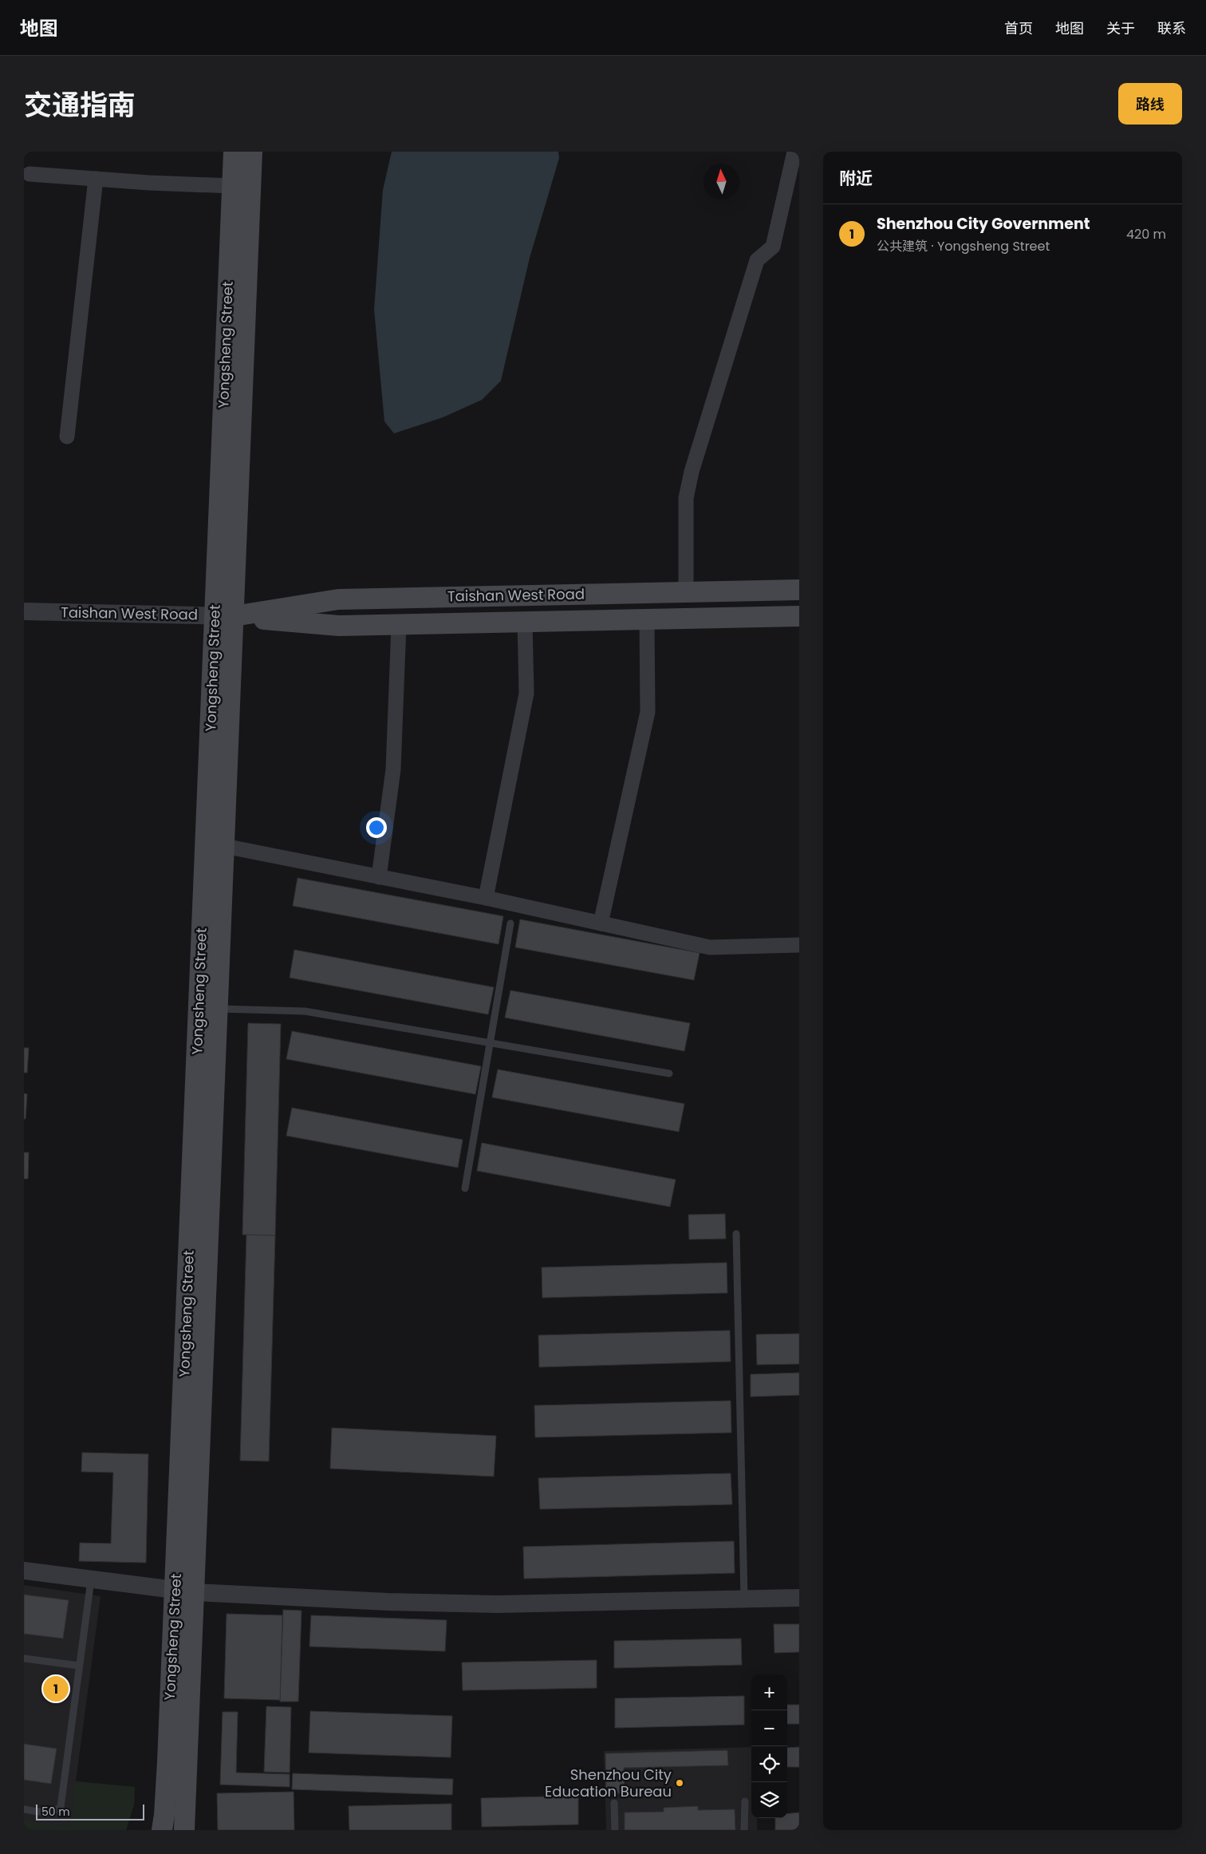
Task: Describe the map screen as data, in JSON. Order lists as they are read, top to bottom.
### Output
{
  "streets": {
    "main road": ["Yongsheng Street", "Taishan West Road"]
  },
  "crossings": [
    ["Yongsheng Street", "Taishan West Road"]
  ],
  "places": ["Shenzhou City Education Bureau"],
  "scale_bar": "50 m",
  "north": "top",
  "page": {
    "header": "地图",
    "nav": [
      "首页",
      "地图",
      "关于",
      "联系"
    ],
    "title": "交通指南",
    "buttons": "路线",
    "heading": "附近",
    "list": [
      {
        "mark": "1",
        "name": "Shenzhou City Government",
        "note": "公共建筑 · Yongsheng Street",
        "value": "420 m"
      }
    ],
    "map_buttons": ["+", "−"],
    "pins": "1",
    "scale": "50 m"
  }
}
